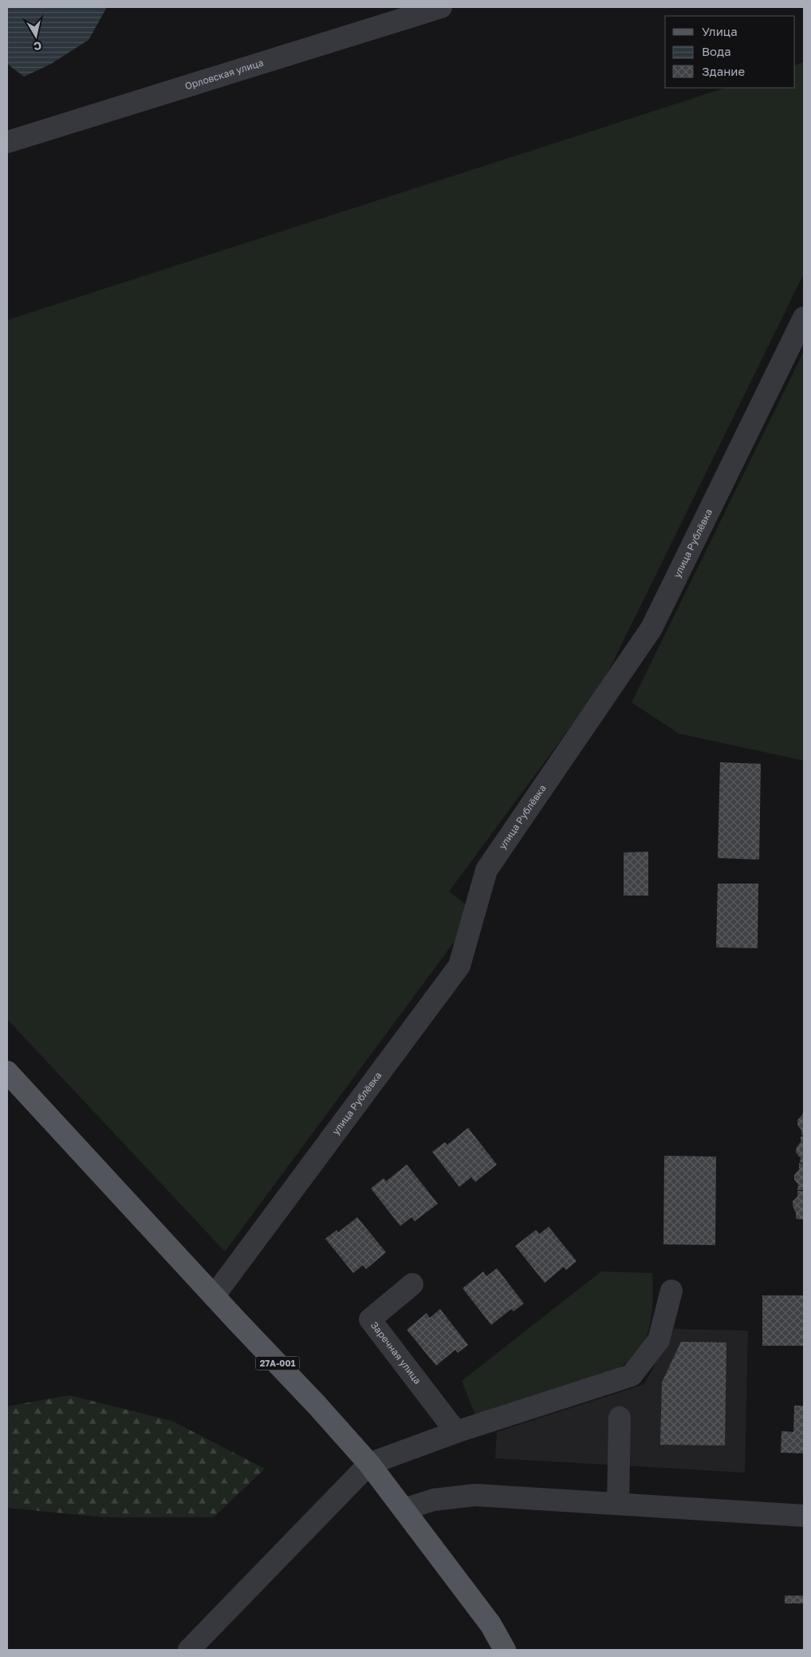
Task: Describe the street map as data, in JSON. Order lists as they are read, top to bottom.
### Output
{
  "streets": {
    "main road": ["27А-001"],
    "street": ["Орловская улица", "улица Рублёвка", "Заречная улица"]
  },
  "crossings": [
    ["улица Рублёвка", "27А-001"]
  ],
  "legend": ["Улица", "Вода", "Здание"],
  "north": "bottom"
}
